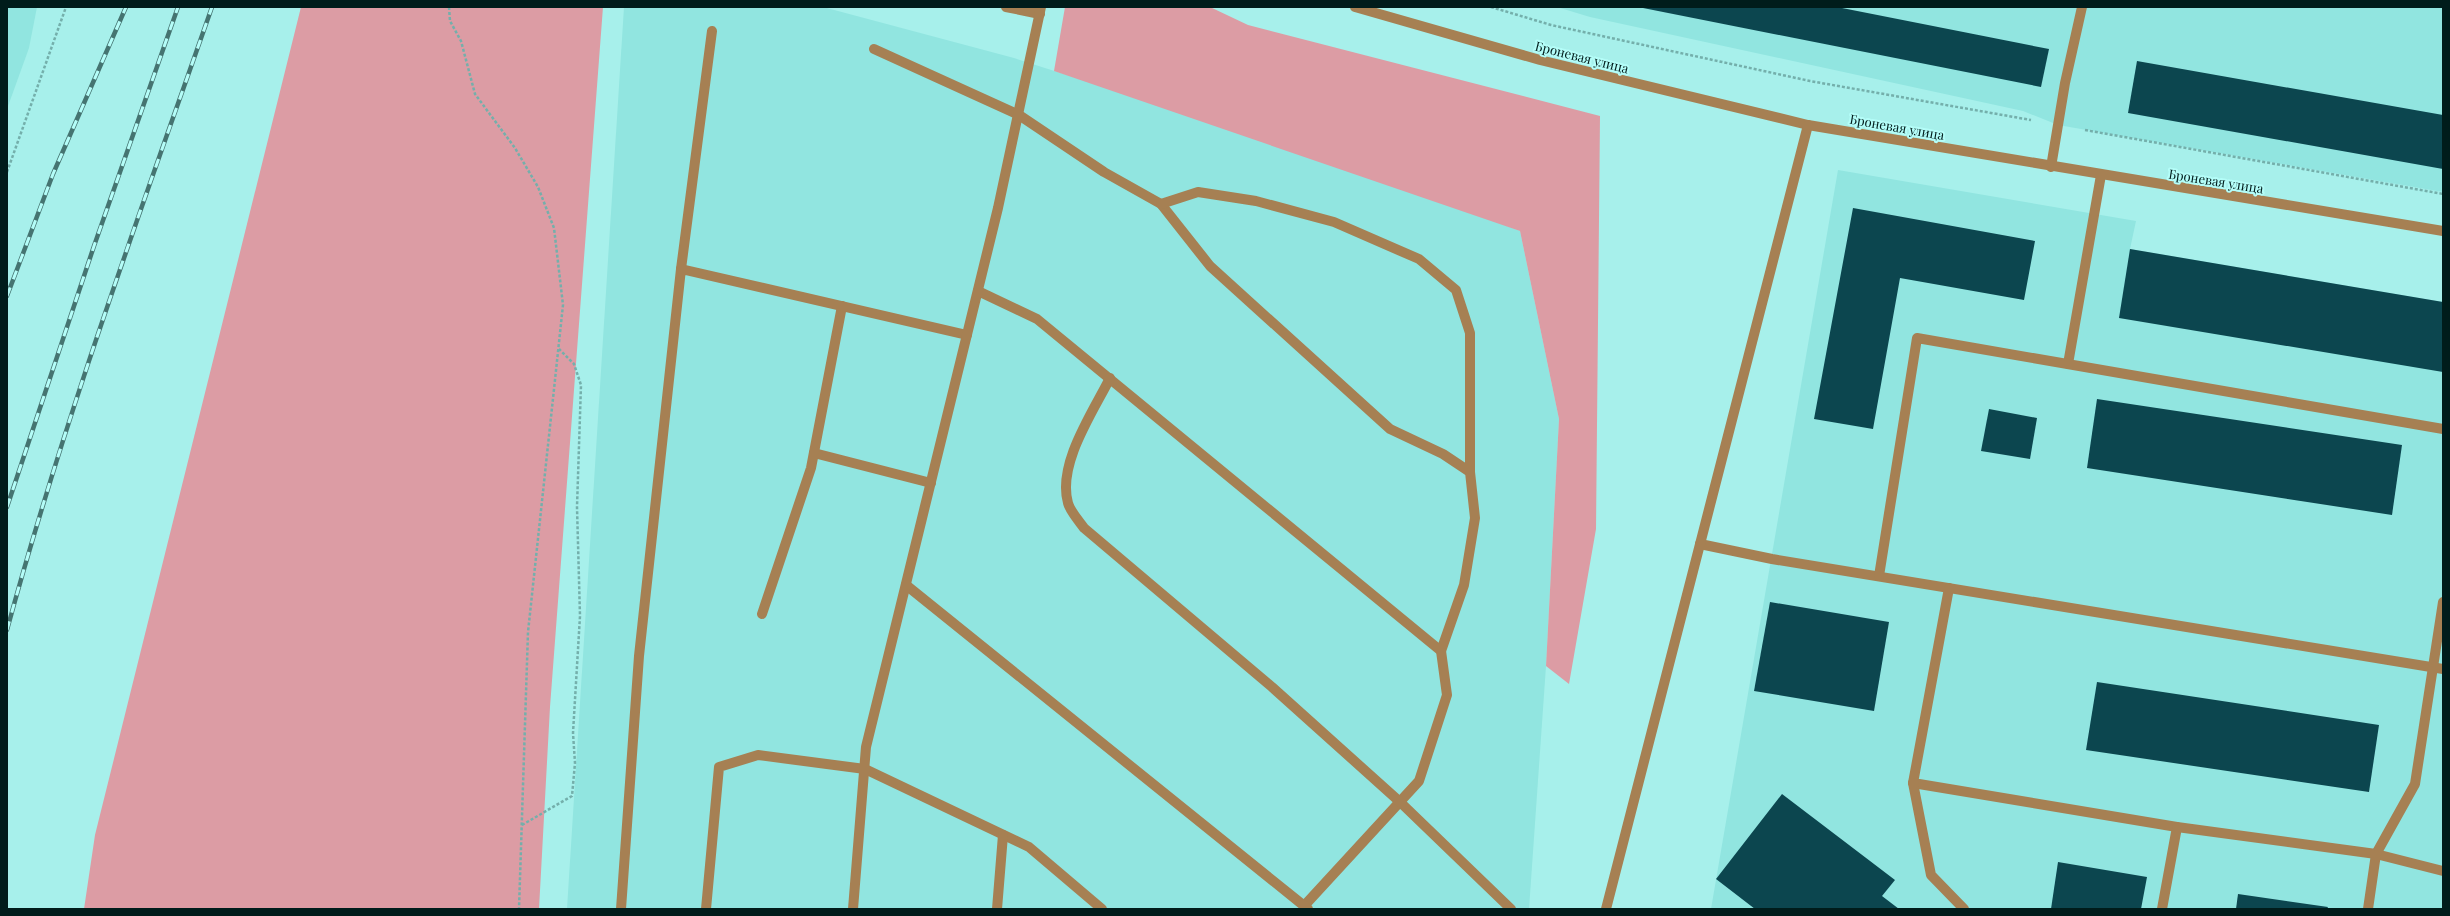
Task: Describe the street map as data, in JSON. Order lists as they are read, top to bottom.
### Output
{
  "streets": {
    "street": ["Броневая улица"]
  }
}
